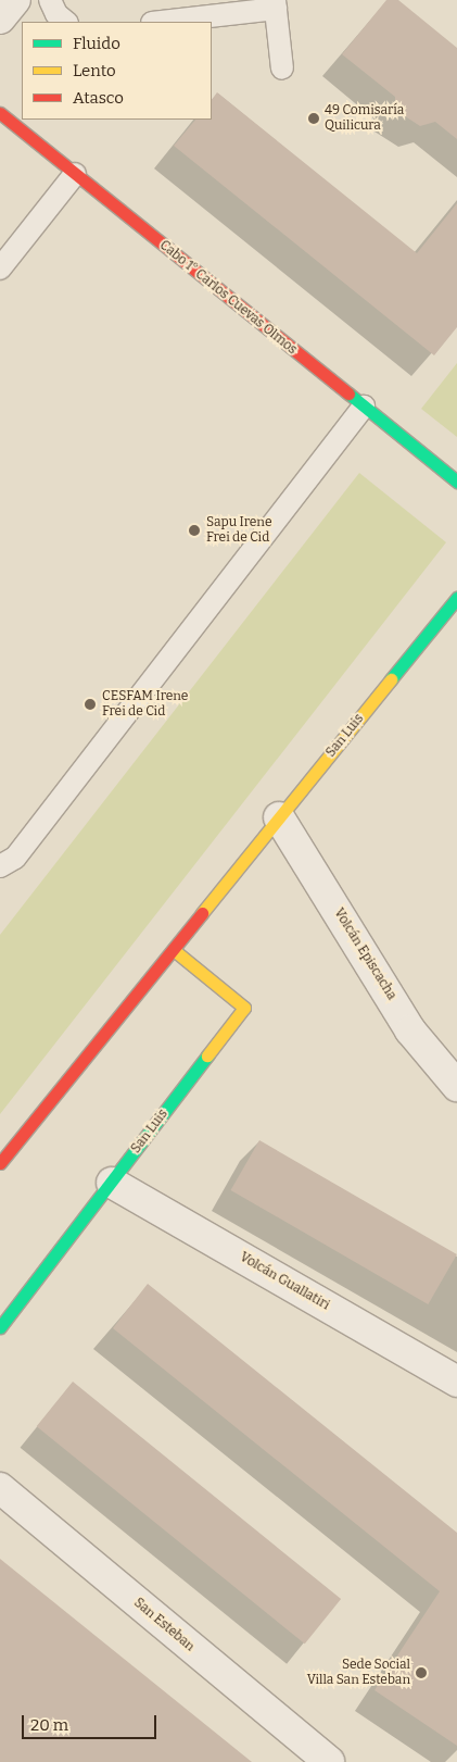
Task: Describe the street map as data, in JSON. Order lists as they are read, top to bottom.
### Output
{
  "streets": {
    "street": [
      "Cabo 1° Carlos Cuevas Olmos",
      "San Luis",
      "Volcán Episcacha",
      "Volcán Guallatiri",
      "San Esteban"
    ]
  },
  "crossings": [
    ["San Luis", "Volcán Episcacha"],
    ["San Luis", "Volcán Guallatiri"]
  ],
  "places": [
    "49 Comisaría Quilicura",
    "Sapu Irene Frei de Cid",
    "CESFAM Irene Frei de Cid",
    "Sede Social Villa San Esteban"
  ],
  "legend": ["Fluido", "Lento", "Atasco"],
  "scale_bar": "20 m"
}
